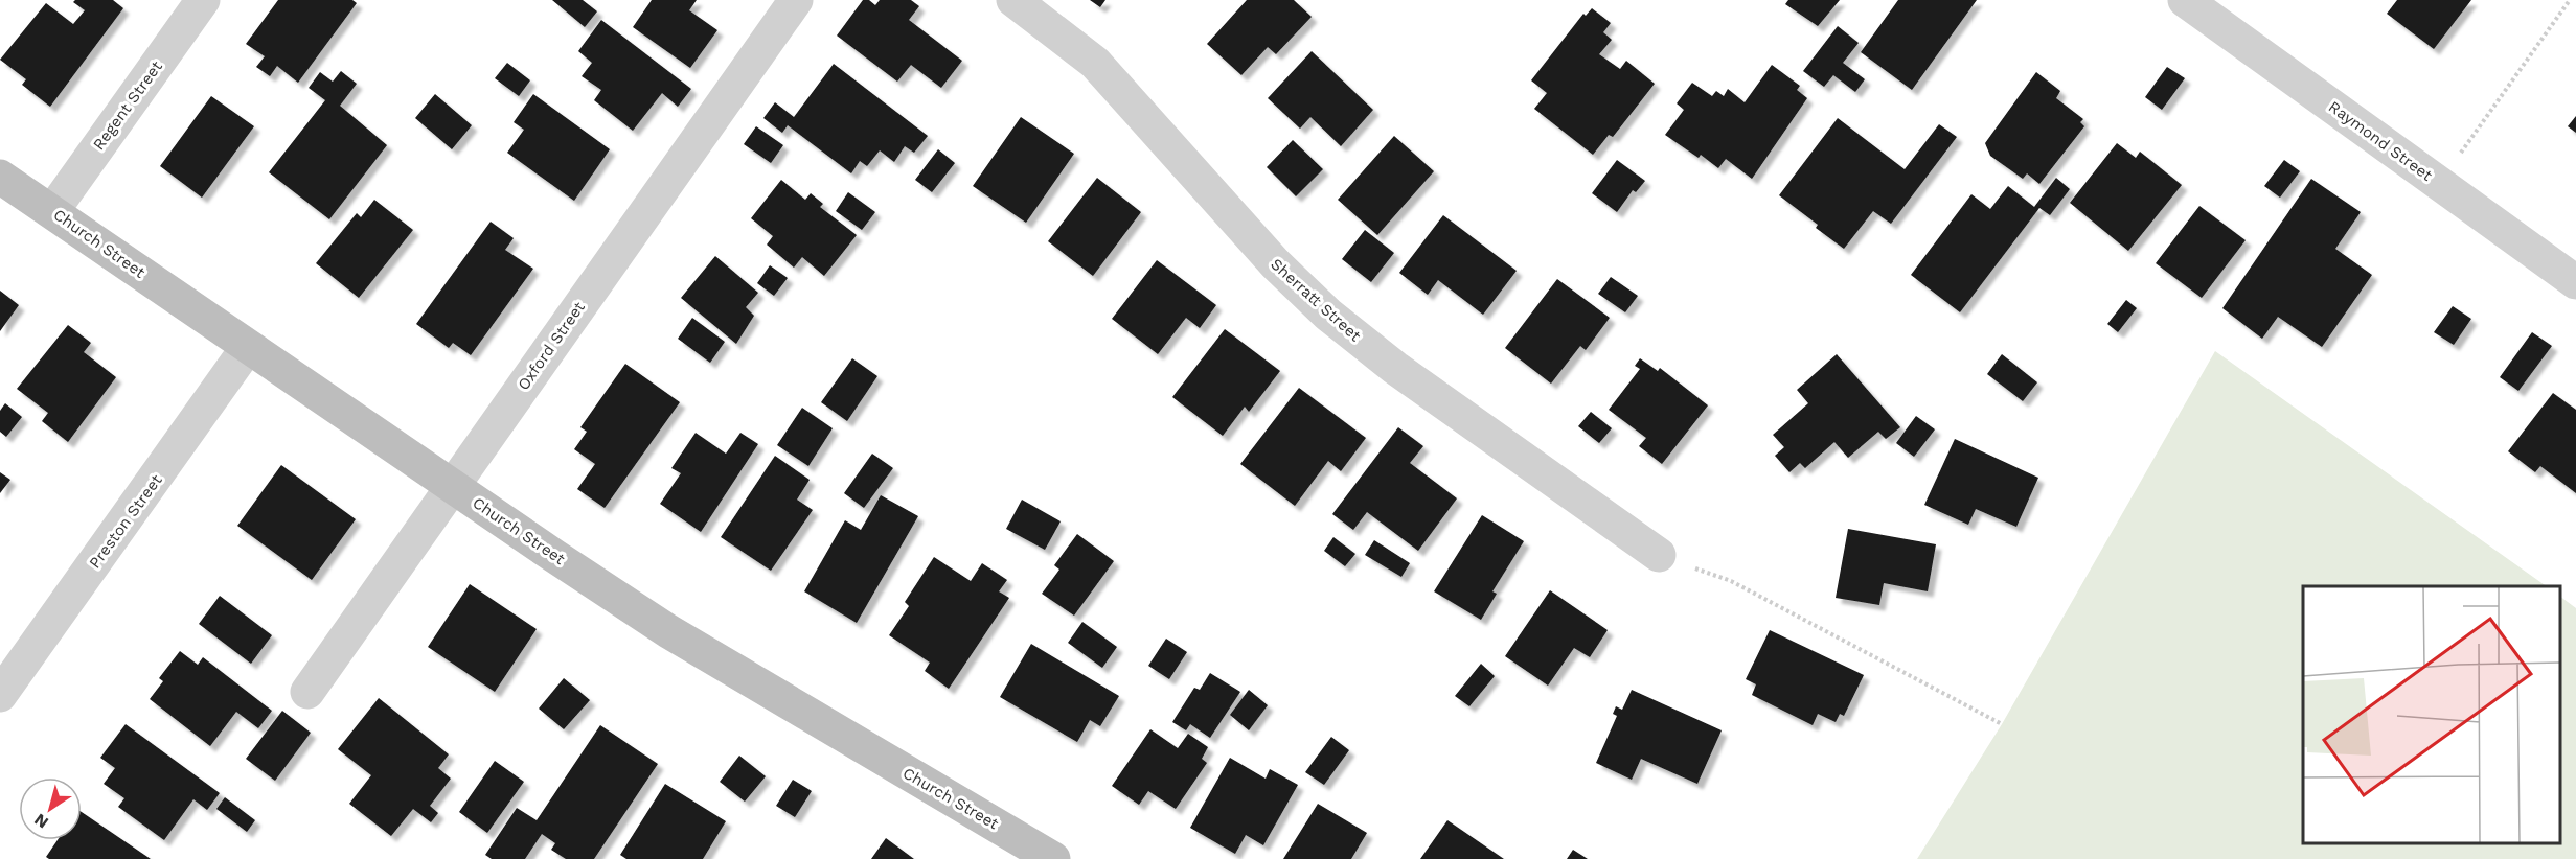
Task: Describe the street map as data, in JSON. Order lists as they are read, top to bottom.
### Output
{
  "streets": {
    "street": [
      "Regent Street",
      "Raymond Street",
      "Church Street",
      "Sherratt Street",
      "Oxford Street",
      "Preston Street"
    ]
  },
  "crossings": [
    ["Regent Street", "Church Street"],
    ["Church Street", "Oxford Street"],
    ["Church Street", "Preston Street"]
  ],
  "north": "bottom left"
}
